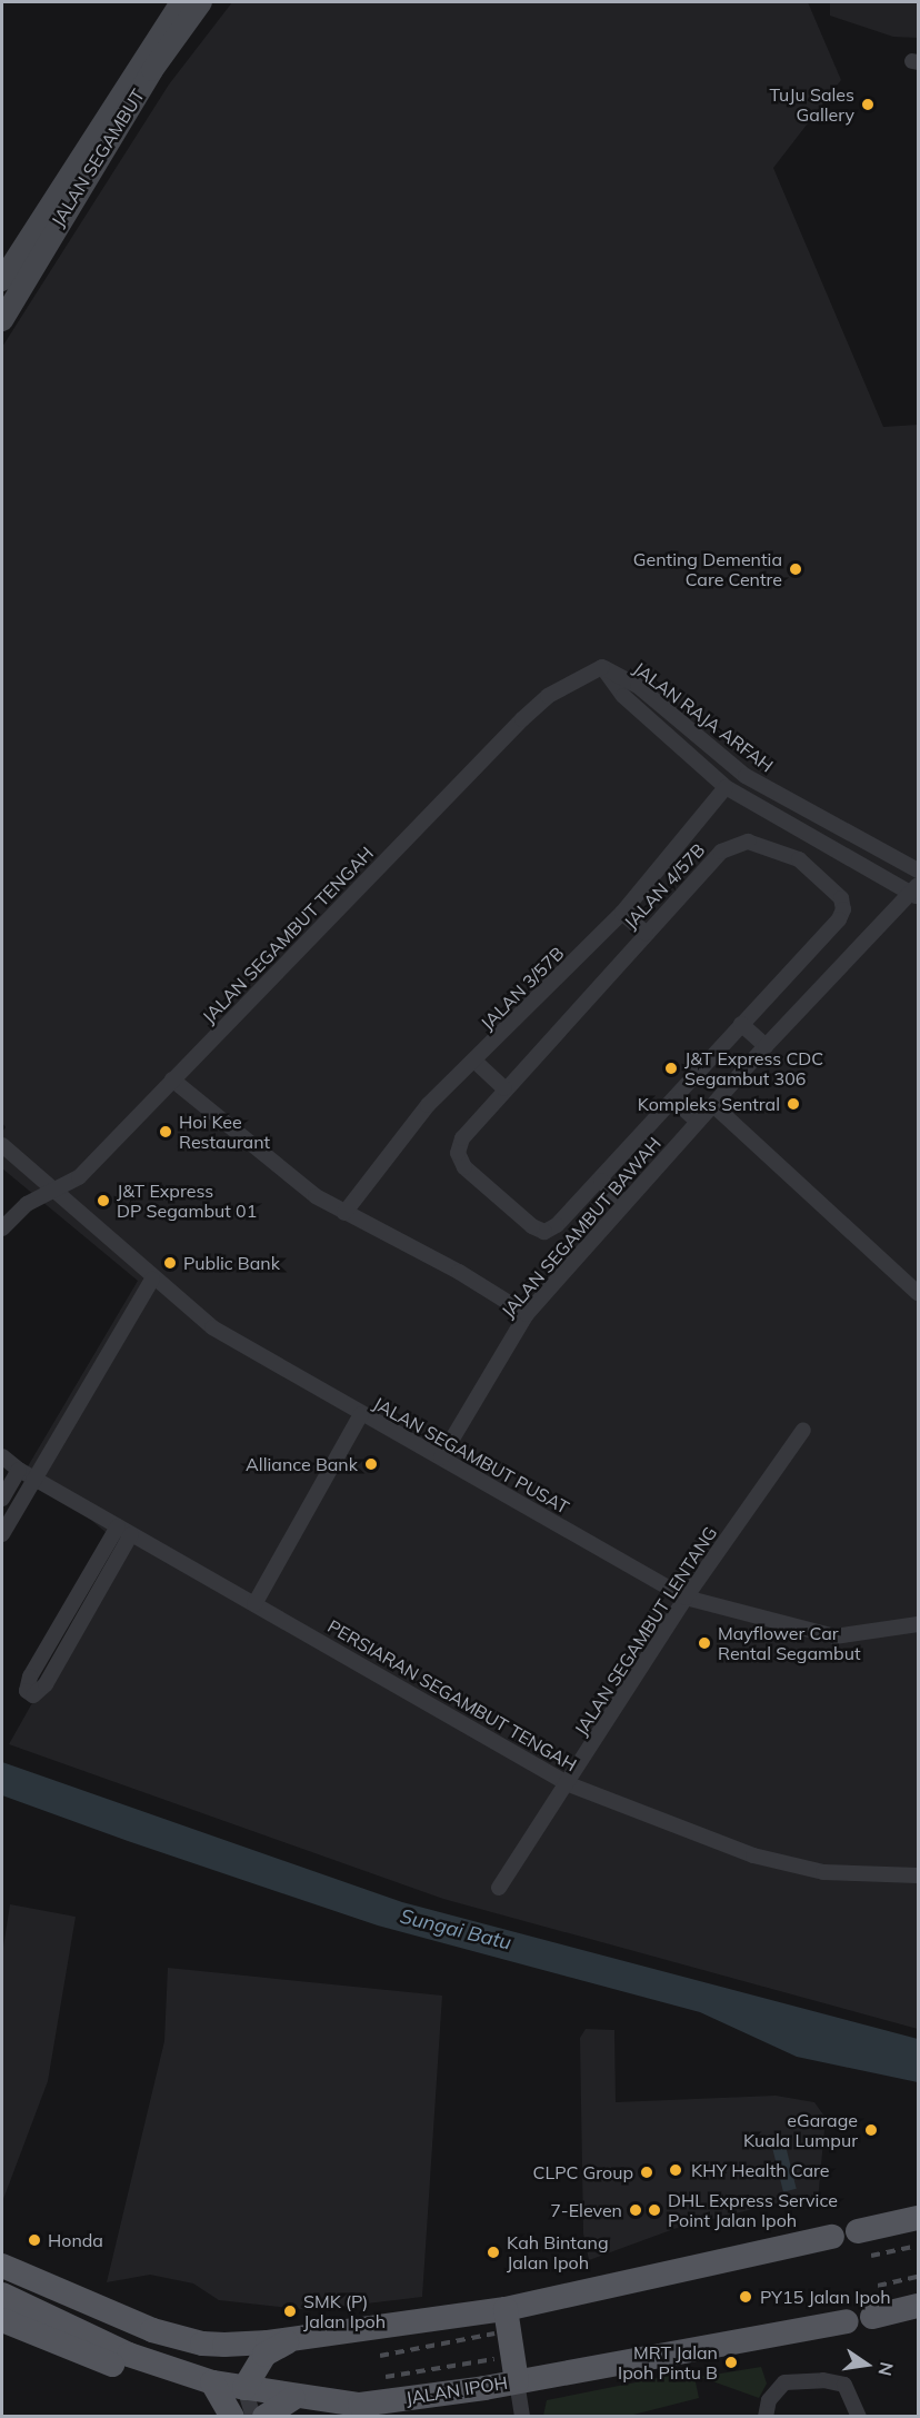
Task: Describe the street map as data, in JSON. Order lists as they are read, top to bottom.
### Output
{
  "streets": {
    "main road": ["JALAN SEGAMBUT", "JALAN IPOH"],
    "street": [
      "JALAN RAJA ARFAH",
      "JALAN 4/57B",
      "JALAN SEGAMBUT TENGAH",
      "JALAN 3/57B",
      "JALAN SEGAMBUT BAWAH",
      "JALAN SEGAMBUT PUSAT",
      "JALAN SEGAMBUT LENTANG",
      "PERSIARAN SEGAMBUT TENGAH"
    ]
  },
  "crossings": [
    ["JALAN RAJA ARFAH", "JALAN SEGAMBUT TENGAH"],
    ["JALAN RAJA ARFAH", "JALAN 3/57B"],
    ["JALAN RAJA ARFAH", "JALAN SEGAMBUT BAWAH"],
    ["JALAN SEGAMBUT TENGAH", "JALAN SEGAMBUT PUSAT"],
    ["JALAN SEGAMBUT BAWAH", "JALAN SEGAMBUT PUSAT"],
    ["JALAN SEGAMBUT PUSAT", "JALAN SEGAMBUT LENTANG"],
    ["JALAN SEGAMBUT LENTANG", "PERSIARAN SEGAMBUT TENGAH"]
  ],
  "water": ["Sungai Batu"],
  "places": [
    "TuJu Sales Gallery",
    "Genting Dementia Care Centre",
    "J&T Express CDC Segambut 306",
    "Kompleks Sentral",
    "Hoi Kee Restaurant",
    "J&T Express DP Segambut 01",
    "Public Bank",
    "Alliance Bank",
    "Mayflower Car Rental Segambut",
    "eGarage Kuala Lumpur",
    "KHY Health Care",
    "CLPC Group",
    "7-Eleven",
    "DHL Express Service Point Jalan Ipoh",
    "Honda",
    "Kah Bintang Jalan Ipoh",
    "PY15 Jalan Ipoh",
    "SMK (P) Jalan Ipoh",
    "MRT Jalan Ipoh Pintu B"
  ],
  "north": "right"
}
